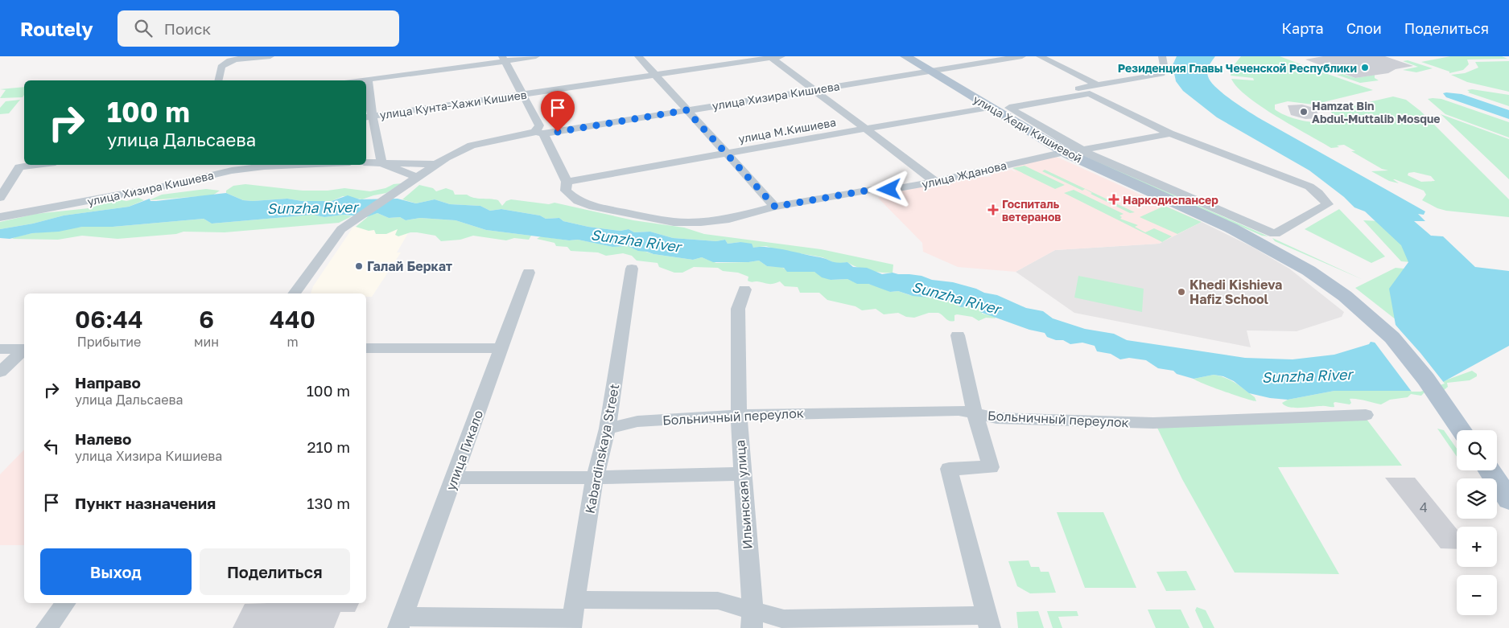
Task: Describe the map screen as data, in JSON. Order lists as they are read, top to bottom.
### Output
{
  "streets": {
    "main road": ["улица Хеди Кишиевой"],
    "street": [
      "улица Хизира Кишиева",
      "улица Кунта-Хажи Кишиев",
      "улица М.Кишиева",
      "улица Жданова",
      "Больничный переулок",
      "Kabardinskaya Street",
      "улица Гикало",
      "Ильинская улица"
    ]
  },
  "crossings": [
    ["улица Хизира Кишиева", "улица Хеди Кишиевой"],
    ["улица Хеди Кишиевой", "улица М.Кишиева"],
    ["улица Хеди Кишиевой", "улица Жданова"],
    ["улица М.Кишиева", "улица Жданова"],
    ["Больничный переулок", "Kabardinskaya Street"],
    ["Больничный переулок", "Ильинская улица"]
  ],
  "water": ["Sunzha River"],
  "places": {
    "other": [
      "Резиденция Главы Чеченской Республики",
      "Hamzat Bin Abdul-Muttalib Mosque",
      "Галай Беркат",
      "Khedi Kishieva Hafiz School"
    ],
    "health": ["Наркодиспансер", "Госпиталь ветеранов"]
  },
  "house_numbers": ["4"],
  "page": {
    "header": "Routely",
    "search": "Поиск",
    "nav": ["Карта", "Слои", "Поделиться"],
    "turn": ["100 m", "улица Дальсаева"],
    "eta": [
      "06:44",
      "Прибытие",
      "6",
      "мин",
      "440",
      "m"
    ],
    "list": [
      {
        "name": "Направо",
        "note": "улица Дальсаева",
        "value": "100 m"
      },
      {
        "name": "Налево",
        "note": "улица Хизира Кишиева",
        "value": "210 m"
      },
      {
        "name": "Пункт назначения",
        "value": "130 m"
      }
    ],
    "map_buttons": ["+", "−"],
    "buttons": ["Выход", "Поделиться"]
  }
}
